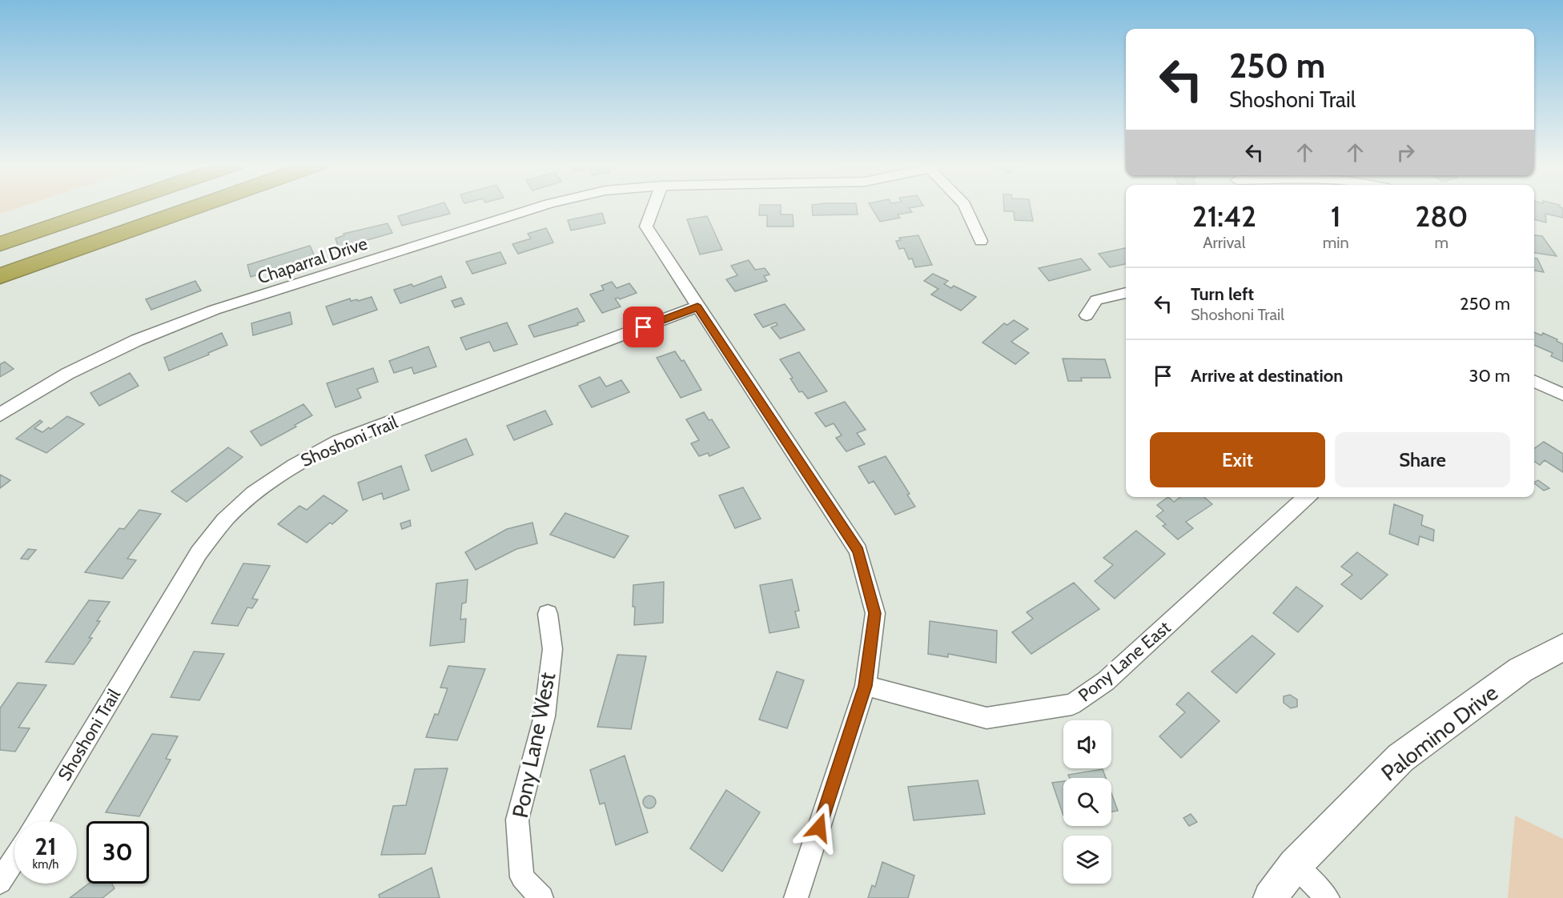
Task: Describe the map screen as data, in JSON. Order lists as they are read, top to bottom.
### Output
{
  "streets": {
    "street": [
      "Chaparral Drive",
      "Shoshoni Trail",
      "Pony Lane East",
      "Palomino Drive",
      "Pony Lane West"
    ]
  },
  "page": {
    "turn": ["250 m", "Shoshoni Trail"],
    "eta": [
      "21:42",
      "Arrival",
      "1",
      "min",
      "280",
      "m"
    ],
    "list": [
      {
        "name": "Turn left",
        "note": "Shoshoni Trail",
        "value": "250 m"
      },
      {
        "name": "Arrive at destination",
        "value": "30 m"
      }
    ],
    "buttons": ["Exit", "Share"],
    "speed": "21 km/h",
    "limit": "30"
  }
}
